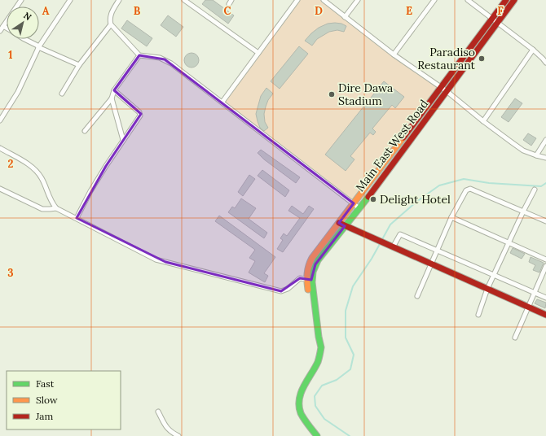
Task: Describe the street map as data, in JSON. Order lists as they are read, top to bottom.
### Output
{
  "streets": {
    "main road": ["Main East West Road"]
  },
  "places": ["Paradiso Restaurant", "Dire Dawa Stadium", "Delight Hotel"],
  "legend": ["Fast", "Slow", "Jam"],
  "north": "top right",
  "grid": {
    "columns": [
      "A",
      "B",
      "C",
      "D",
      "E",
      "F"
    ],
    "rows": ["1", "2", "3"]
  }
}
